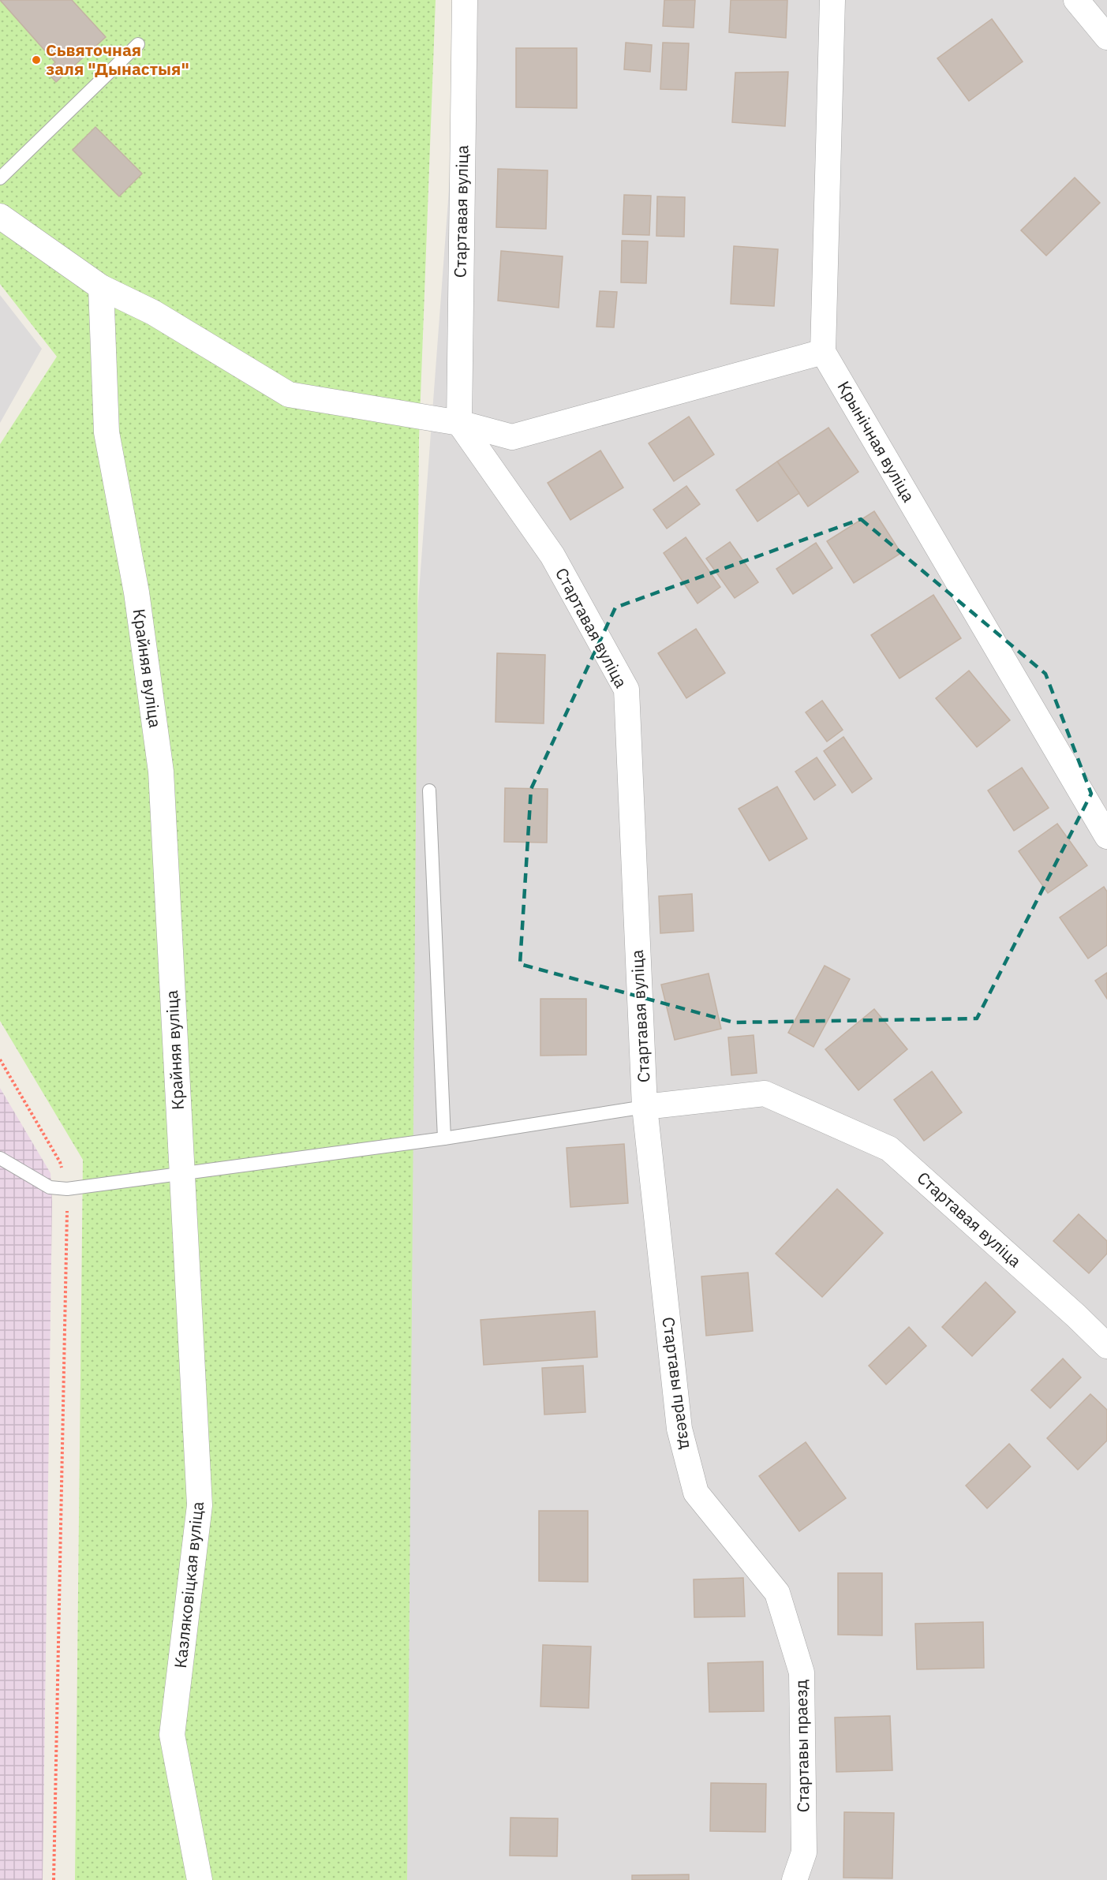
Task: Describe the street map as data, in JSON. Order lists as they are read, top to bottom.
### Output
{
  "streets": {
    "street": [
      "Стартавая вуліца",
      "Крынічная вуліца",
      "Крайняя вуліца",
      "Стартавы праезд",
      "Казляковіцкая вуліца"
    ]
  },
  "crossings": [
    ["Стартавая вуліца", "Стартавы праезд"],
    ["Крайняя вуліца", "Казляковіцкая вуліца"]
  ],
  "places": ["Сьвяточная заля \"Дынастыя\""]
}
